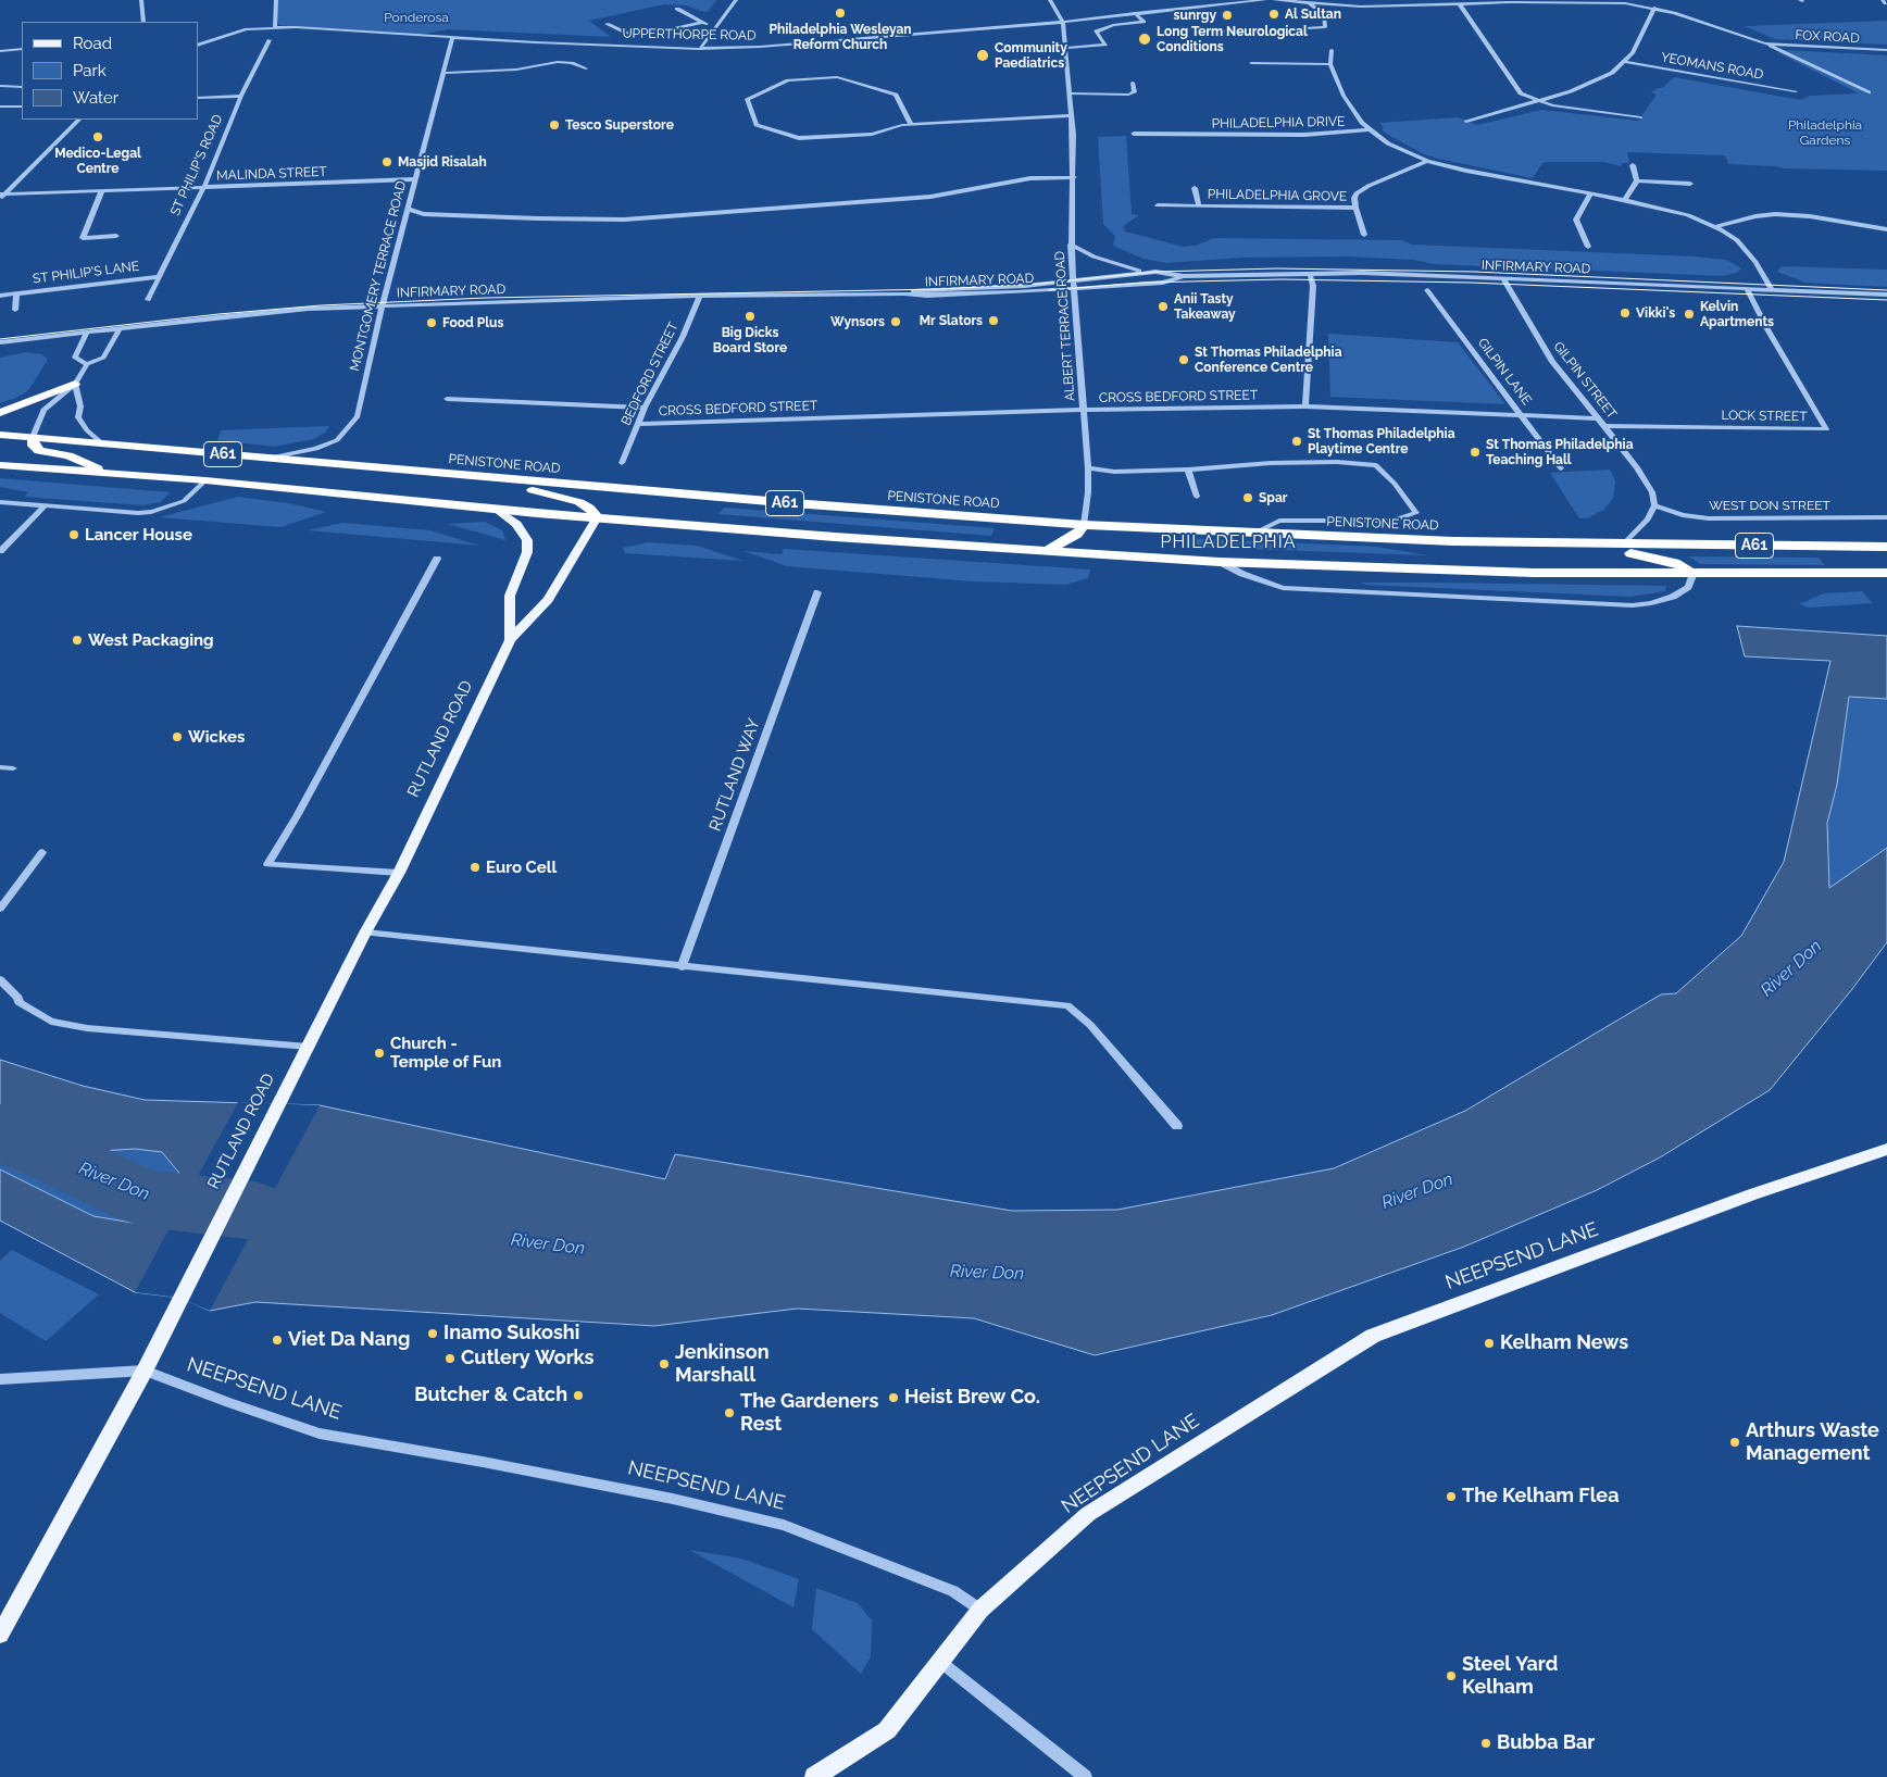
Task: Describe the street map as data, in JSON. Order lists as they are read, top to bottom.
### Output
{
  "streets": {
    "highway": ["A61", "PENISTONE ROAD"],
    "main road": ["RUTLAND ROAD", "NEEPSEND LANE"],
    "street": [
      "UPPERTHORPE ROAD",
      "FOX ROAD",
      "YEOMANS ROAD",
      "PHILADELPHIA DRIVE",
      "ST PHILIP'S ROAD",
      "MALINDA STREET",
      "PHILADELPHIA GROVE",
      "INFIRMARY ROAD",
      "ST PHILIP'S LANE",
      "MONTGOMERY TERRACE ROAD",
      "ALBERT TERRACE ROAD",
      "GILPIN LANE",
      "BEDFORD STREET",
      "GILPIN STREET",
      "CROSS BEDFORD STREET",
      "LOCK STREET",
      "WEST DON STREET",
      "RUTLAND WAY"
    ]
  },
  "crossings": [
    ["UPPERTHORPE ROAD", "MONTGOMERY TERRACE ROAD"],
    ["UPPERTHORPE ROAD", "ALBERT TERRACE ROAD"],
    ["ST PHILIP'S ROAD", "MALINDA STREET"],
    ["ST PHILIP'S ROAD", "ST PHILIP'S LANE"],
    ["MALINDA STREET", "MONTGOMERY TERRACE ROAD"],
    ["INFIRMARY ROAD", "MONTGOMERY TERRACE ROAD"],
    ["INFIRMARY ROAD", "ALBERT TERRACE ROAD"],
    ["INFIRMARY ROAD", "BEDFORD STREET"],
    ["INFIRMARY ROAD", "GILPIN STREET"],
    ["INFIRMARY ROAD", "LOCK STREET"],
    ["MONTGOMERY TERRACE ROAD", "PENISTONE ROAD"],
    ["ALBERT TERRACE ROAD", "CROSS BEDFORD STREET"],
    ["ALBERT TERRACE ROAD", "PENISTONE ROAD"],
    ["GILPIN LANE", "CROSS BEDFORD STREET"],
    ["BEDFORD STREET", "CROSS BEDFORD STREET"],
    ["GILPIN STREET", "CROSS BEDFORD STREET"],
    ["GILPIN STREET", "LOCK STREET"],
    ["GILPIN STREET", "WEST DON STREET"],
    ["A61", "RUTLAND ROAD"],
    ["RUTLAND ROAD", "NEEPSEND LANE"]
  ],
  "districts": ["PHILADELPHIA"],
  "water": ["River Don"],
  "parks": ["Ponderosa", "Philadelphia Gardens"],
  "places": [
    "Philadelphia Wesleyan Reform Church",
    "Al Sultan",
    "sunrgy",
    "Long Term Neurological Conditions",
    "Community Paediatrics",
    "Tesco Superstore",
    "Medico-Legal Centre",
    "Masjid Risalah",
    "Anii Tasty Takeaway",
    "Vikki's",
    "Kelvin Apartments",
    "Big Dicks Board Store",
    "Mr Slators",
    "Wynsors",
    "Food Plus",
    "St Thomas Philadelphia Conference Centre",
    "St Thomas Philadelphia Playtime Centre",
    "St Thomas Philadelphia Teaching Hall",
    "Spar",
    "Lancer House",
    "West Packaging",
    "Wickes",
    "Euro Cell",
    "Church - Temple of Fun",
    "Inamo Sukoshi",
    "Viet Da Nang",
    "Kelham News",
    "Cutlery Works",
    "Jenkinson Marshall",
    "Butcher & Catch",
    "Heist Brew Co.",
    "The Gardeners Rest",
    "Arthurs Waste Management",
    "The Kelham Flea",
    "Steel Yard Kelham",
    "Bubba Bar"
  ],
  "legend": ["Road", "Park", "Water"]
}
